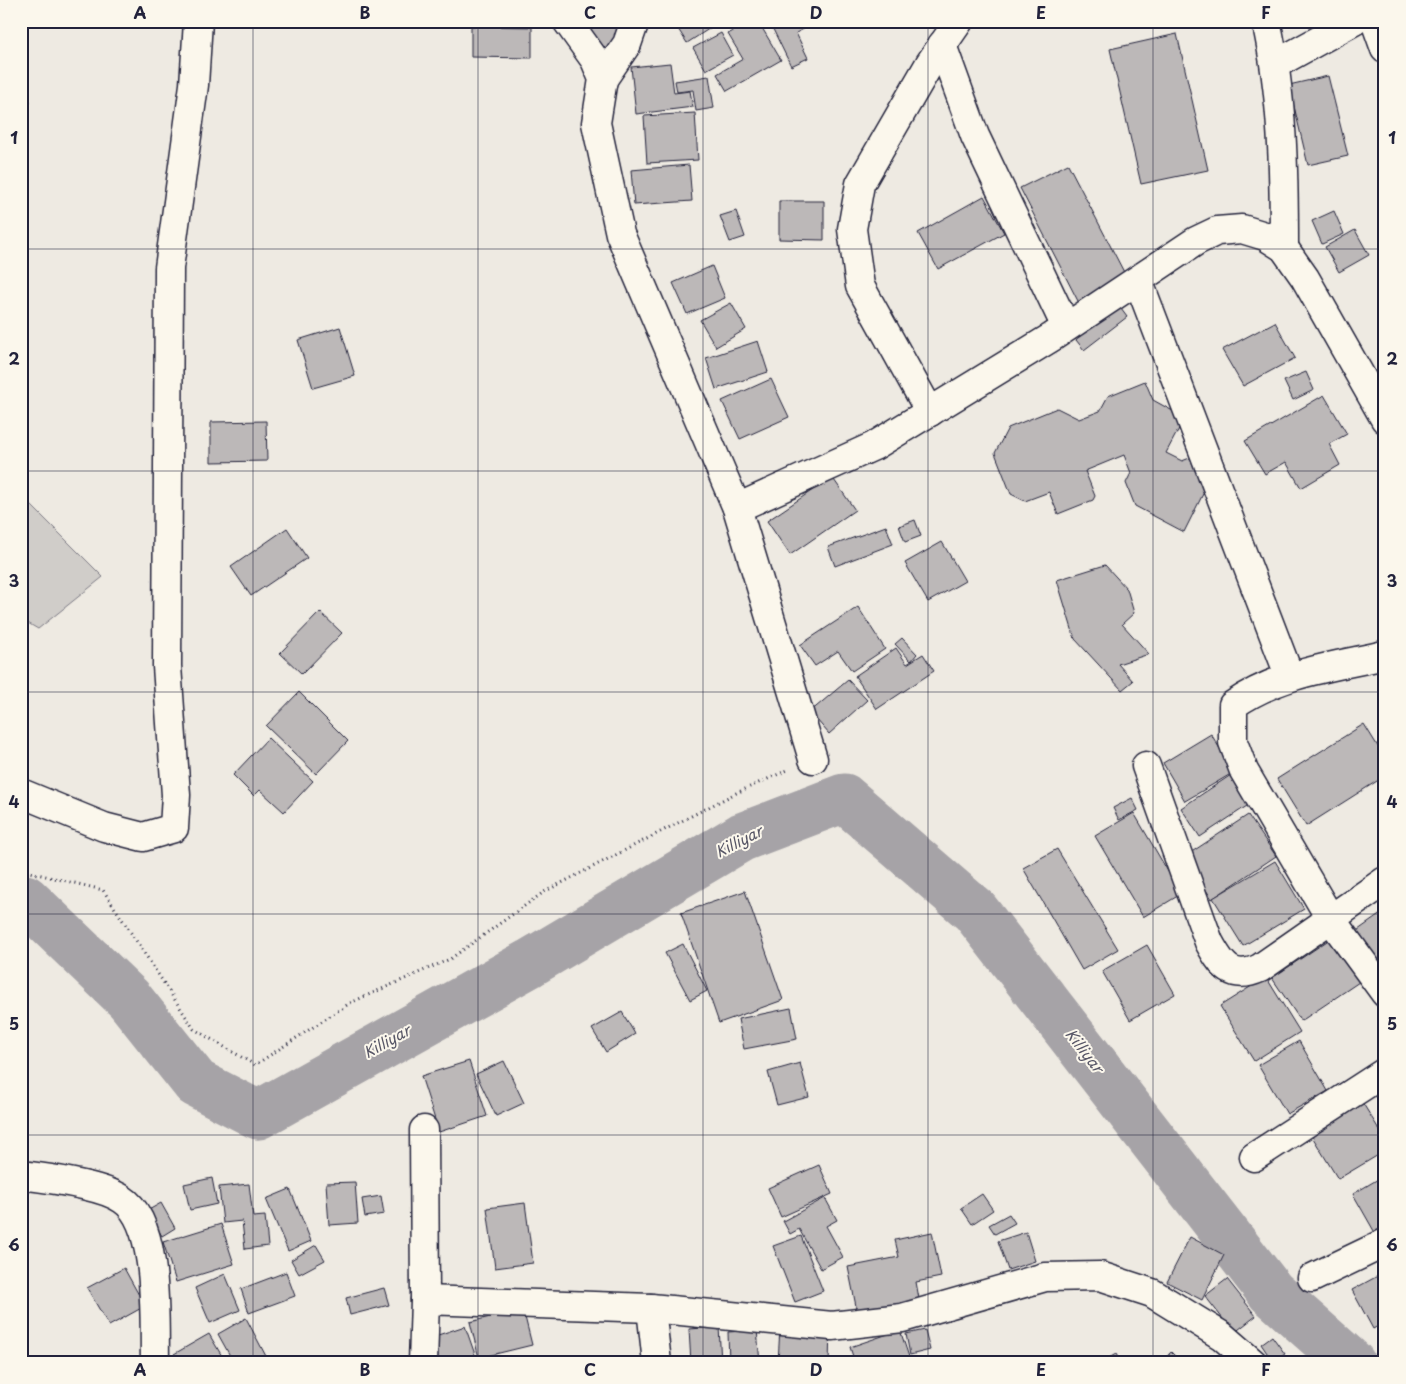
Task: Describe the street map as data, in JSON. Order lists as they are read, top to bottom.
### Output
{
  "water": ["Killiyar"],
  "grid": {
    "columns": [
      "A",
      "B",
      "C",
      "D",
      "E",
      "F"
    ],
    "rows": [
      "1",
      "2",
      "3",
      "4",
      "5",
      "6"
    ]
  }
}
